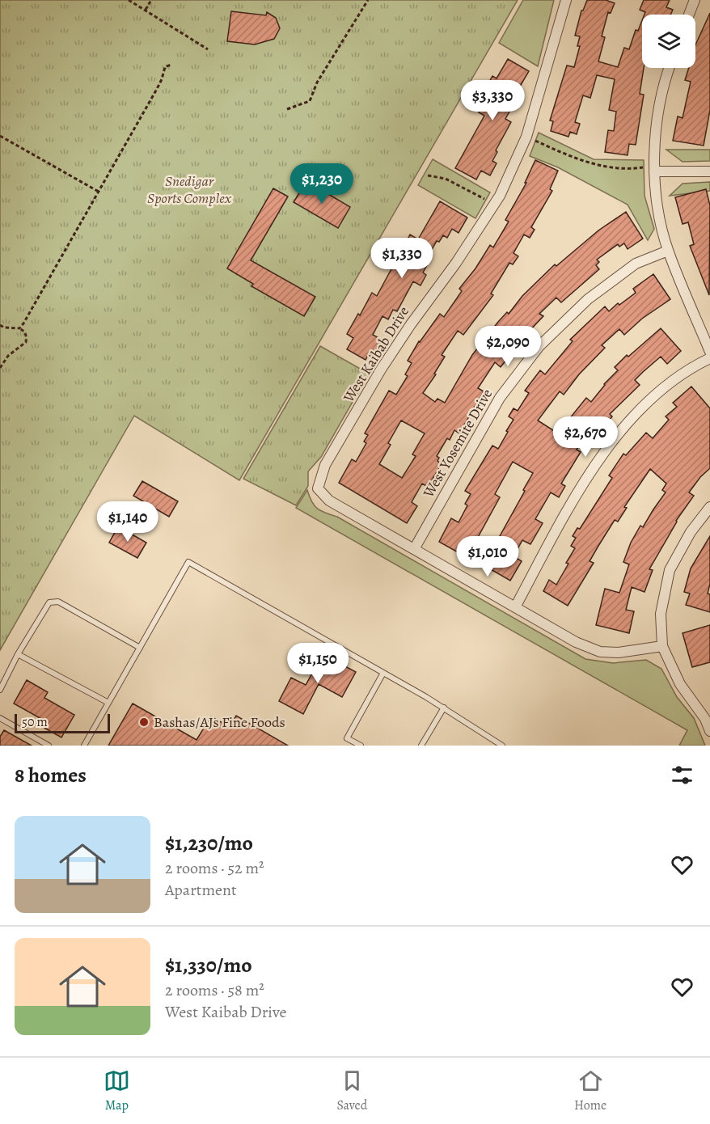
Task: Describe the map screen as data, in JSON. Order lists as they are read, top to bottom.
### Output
{
  "streets": {
    "street": ["West Kaibab Drive", "West Yosemite Drive"]
  },
  "crossings": [
    ["West Kaibab Drive", "West Yosemite Drive"]
  ],
  "parks": ["Snedigar Sports Complex"],
  "places": ["Bashas/AJs Fine Foods"],
  "scale_bar": "50 m",
  "page": {
    "price": [
      "$3,330",
      "$1,230",
      "$1,330",
      "$2,090",
      "$2,670",
      "$1,140",
      "$1,010",
      "$1,150"
    ],
    "scale": "50 m",
    "heading": "8 homes",
    "list": [
      {
        "name": "$1,230/mo",
        "note": "2 rooms · 52 m² · Apartment"
      },
      {
        "name": "$1,330/mo",
        "note": "2 rooms · 58 m² · West Kaibab Drive"
      }
    ],
    "tabs": ["Map", "Saved", "Home"]
  }
}
